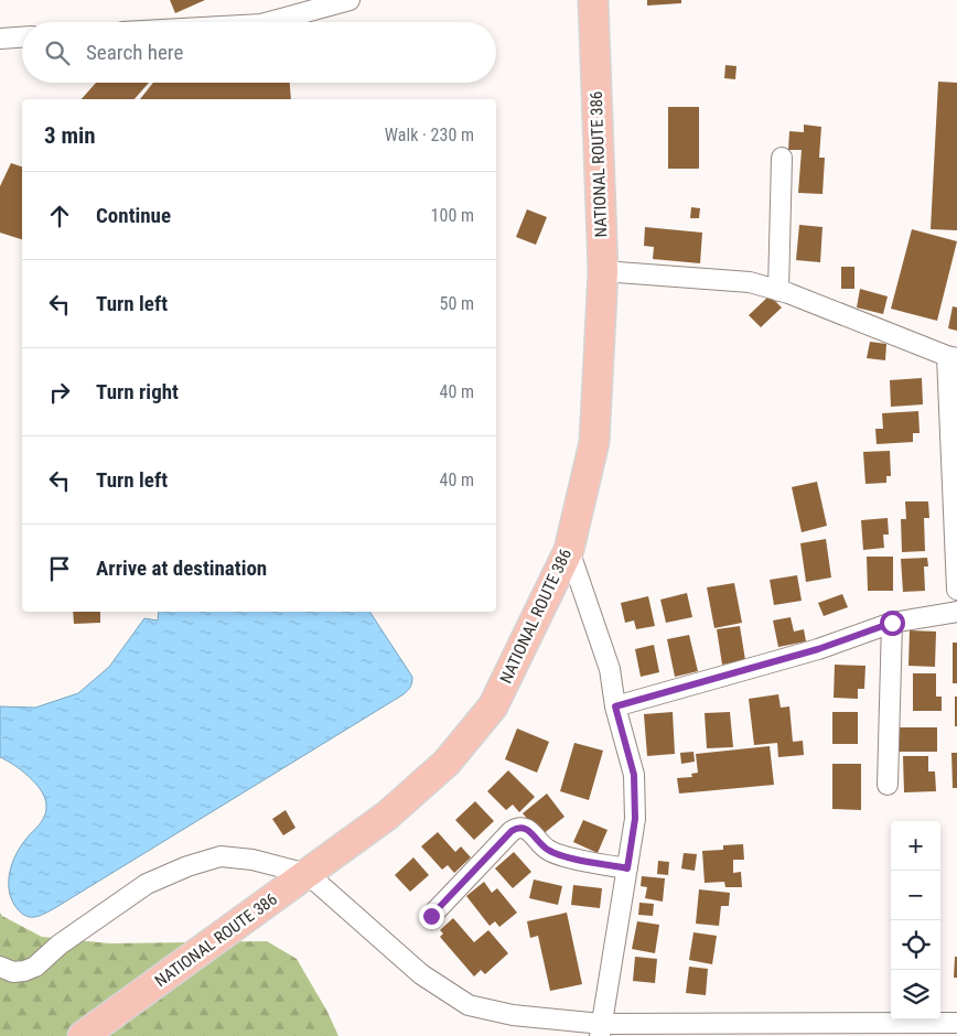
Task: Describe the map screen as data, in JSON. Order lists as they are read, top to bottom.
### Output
{
  "streets": {
    "highway": ["NATIONAL ROUTE 386"]
  },
  "page": {
    "search": "Search here",
    "heading": ["3 min", "Walk · 230 m"],
    "list": [
      ["Continue", "100 m"],
      ["Turn left", "50 m"],
      ["Turn right", "40 m"],
      ["Turn left", "40 m"],
      "Arrive at destination"
    ],
    "map_buttons": ["+", "−"]
  }
}
